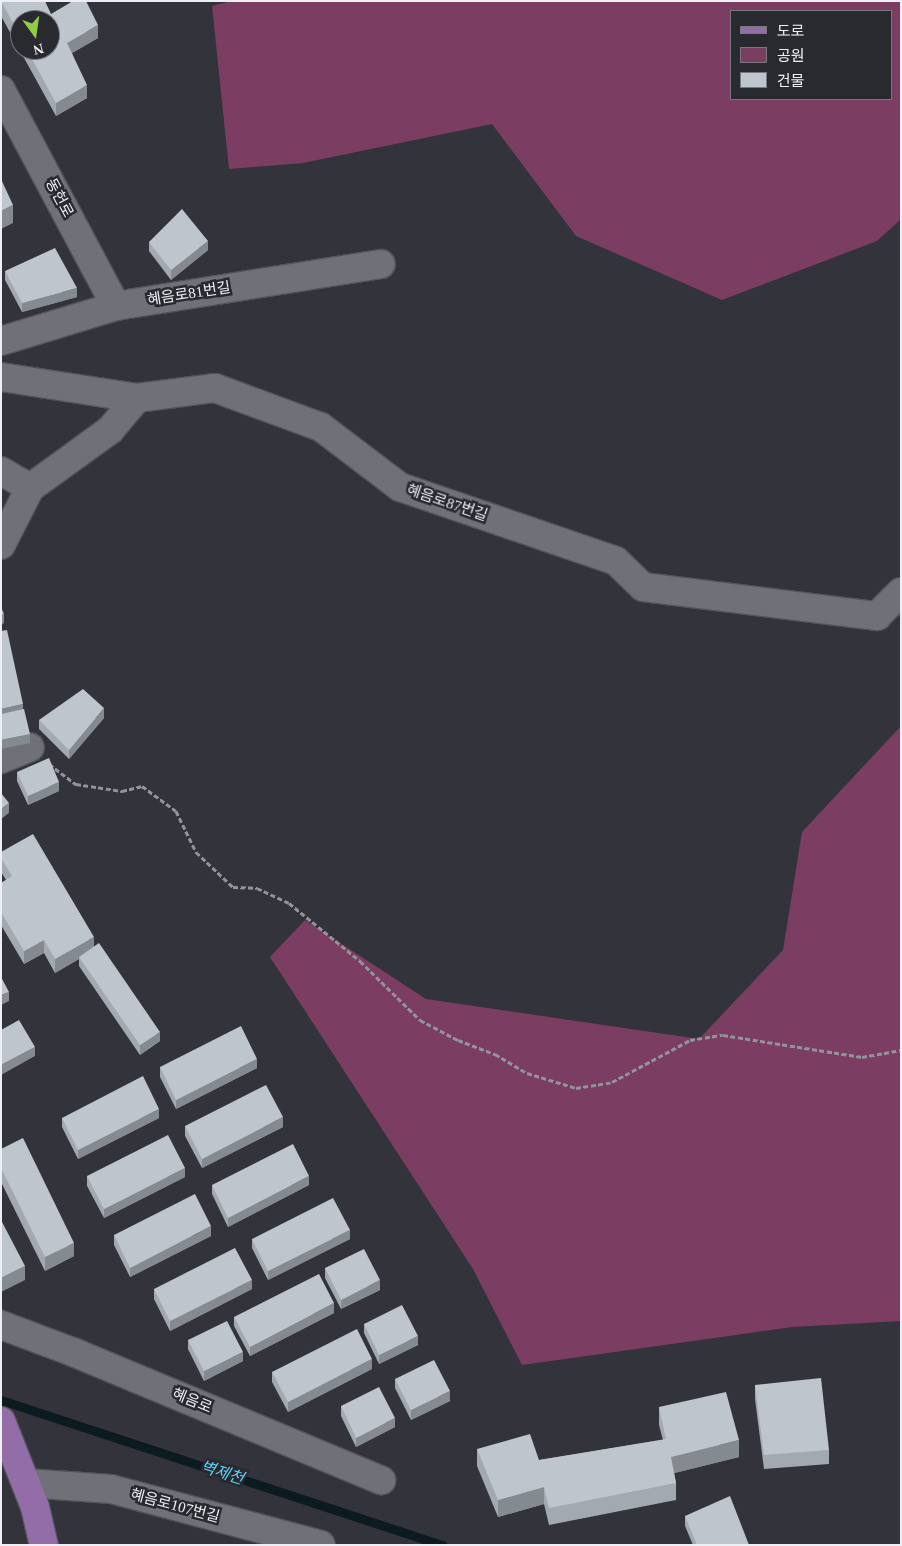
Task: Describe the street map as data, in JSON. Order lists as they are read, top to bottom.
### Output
{
  "streets": {
    "street": [
      "동헌로",
      "혜음로81번길",
      "혜음로87번길",
      "혜음로",
      "혜음로107번길"
    ]
  },
  "crossings": [
    ["동헌로", "혜음로81번길"]
  ],
  "water": ["벽제천"],
  "legend": ["도로", "공원", "건물"],
  "north": "bottom"
}
